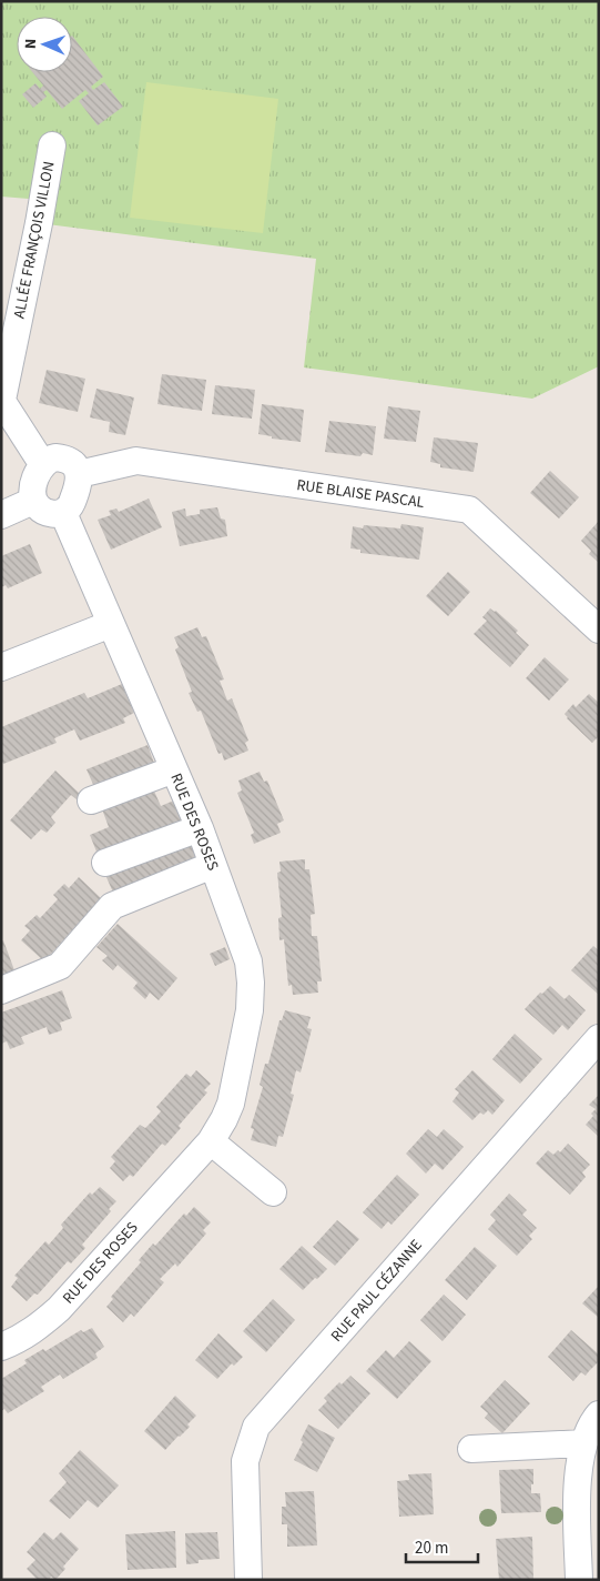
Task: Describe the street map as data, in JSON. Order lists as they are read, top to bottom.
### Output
{
  "streets": {
    "street": [
      "ALLÉE FRANÇOIS VILLON",
      "RUE BLAISE PASCAL",
      "RUE DES ROSES",
      "RUE PAUL CÉZANNE"
    ]
  },
  "crossings": [
    ["RUE BLAISE PASCAL", "RUE DES ROSES"]
  ],
  "scale_bar": "20 m",
  "north": "left"
}
